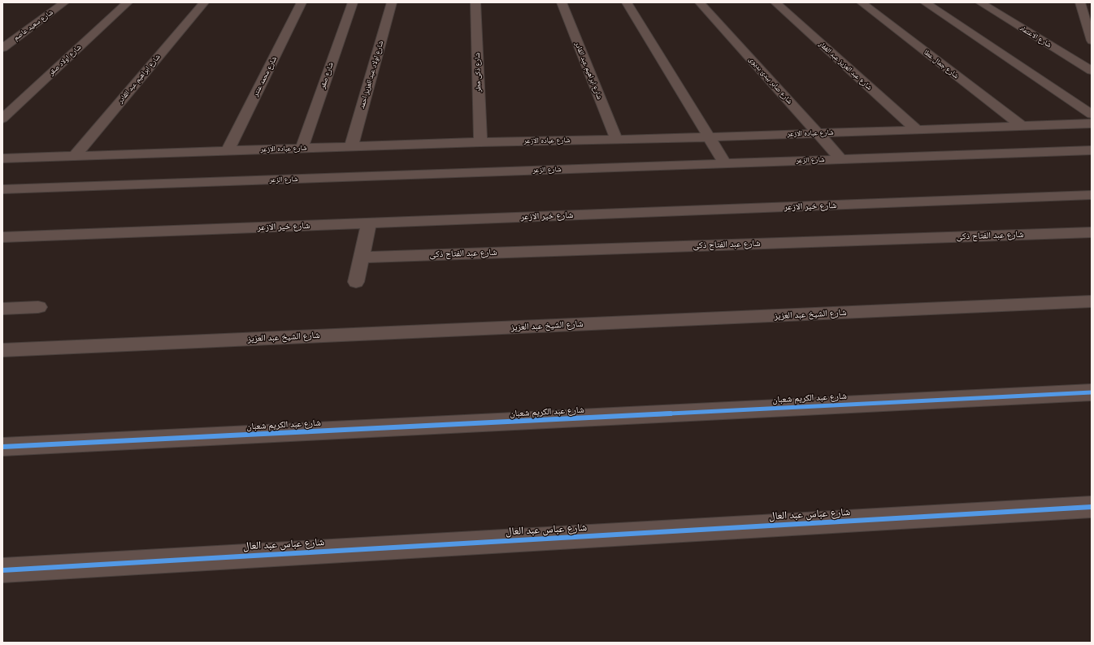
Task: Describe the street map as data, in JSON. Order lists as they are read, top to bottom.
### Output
{
  "streets": {
    "street": [
      "شارع سعيد عاصم",
      "شارع الاعتماد",
      "شارع اولاد صقر",
      "شارع جمال عطا",
      "شارع عبد العزيز عبد الغفار",
      "شارع ابراهيم عبد القادر",
      "شارع ذكى مطر",
      "شارع اولاد عبد العزيز احمد",
      "شارع صقر",
      "شارع محمد عنتر",
      "شارع صابر بيدئ بديوى",
      "شارع عباده الازعر",
      "شارع الزعر",
      "شارع خير الازعر",
      "شارع عبد الفتاح ذكى",
      "شارع الشيخ عبد العزيز",
      "شارع عبد الكريم شعبان",
      "شارع عباس عبد العال"
    ]
  },
  "crossings": [
    ["شارع جمال عطا", "شارع عباده الازعر"],
    ["شارع عبد العزيز عبد الغفار", "شارع عباده الازعر"],
    ["شارع ابراهيم عبد القادر", "شارع عباده الازعر"],
    ["شارع ذكى مطر", "شارع عباده الازعر"],
    ["شارع اولاد عبد العزيز احمد", "شارع عباده الازعر"],
    ["شارع صقر", "شارع عباده الازعر"],
    ["شارع محمد عنتر", "شارع عباده الازعر"],
    ["شارع صابر بيدئ بديوى", "شارع عباده الازعر"],
    ["شارع صابر بيدئ بديوى", "شارع الزعر"]
  ]
}
